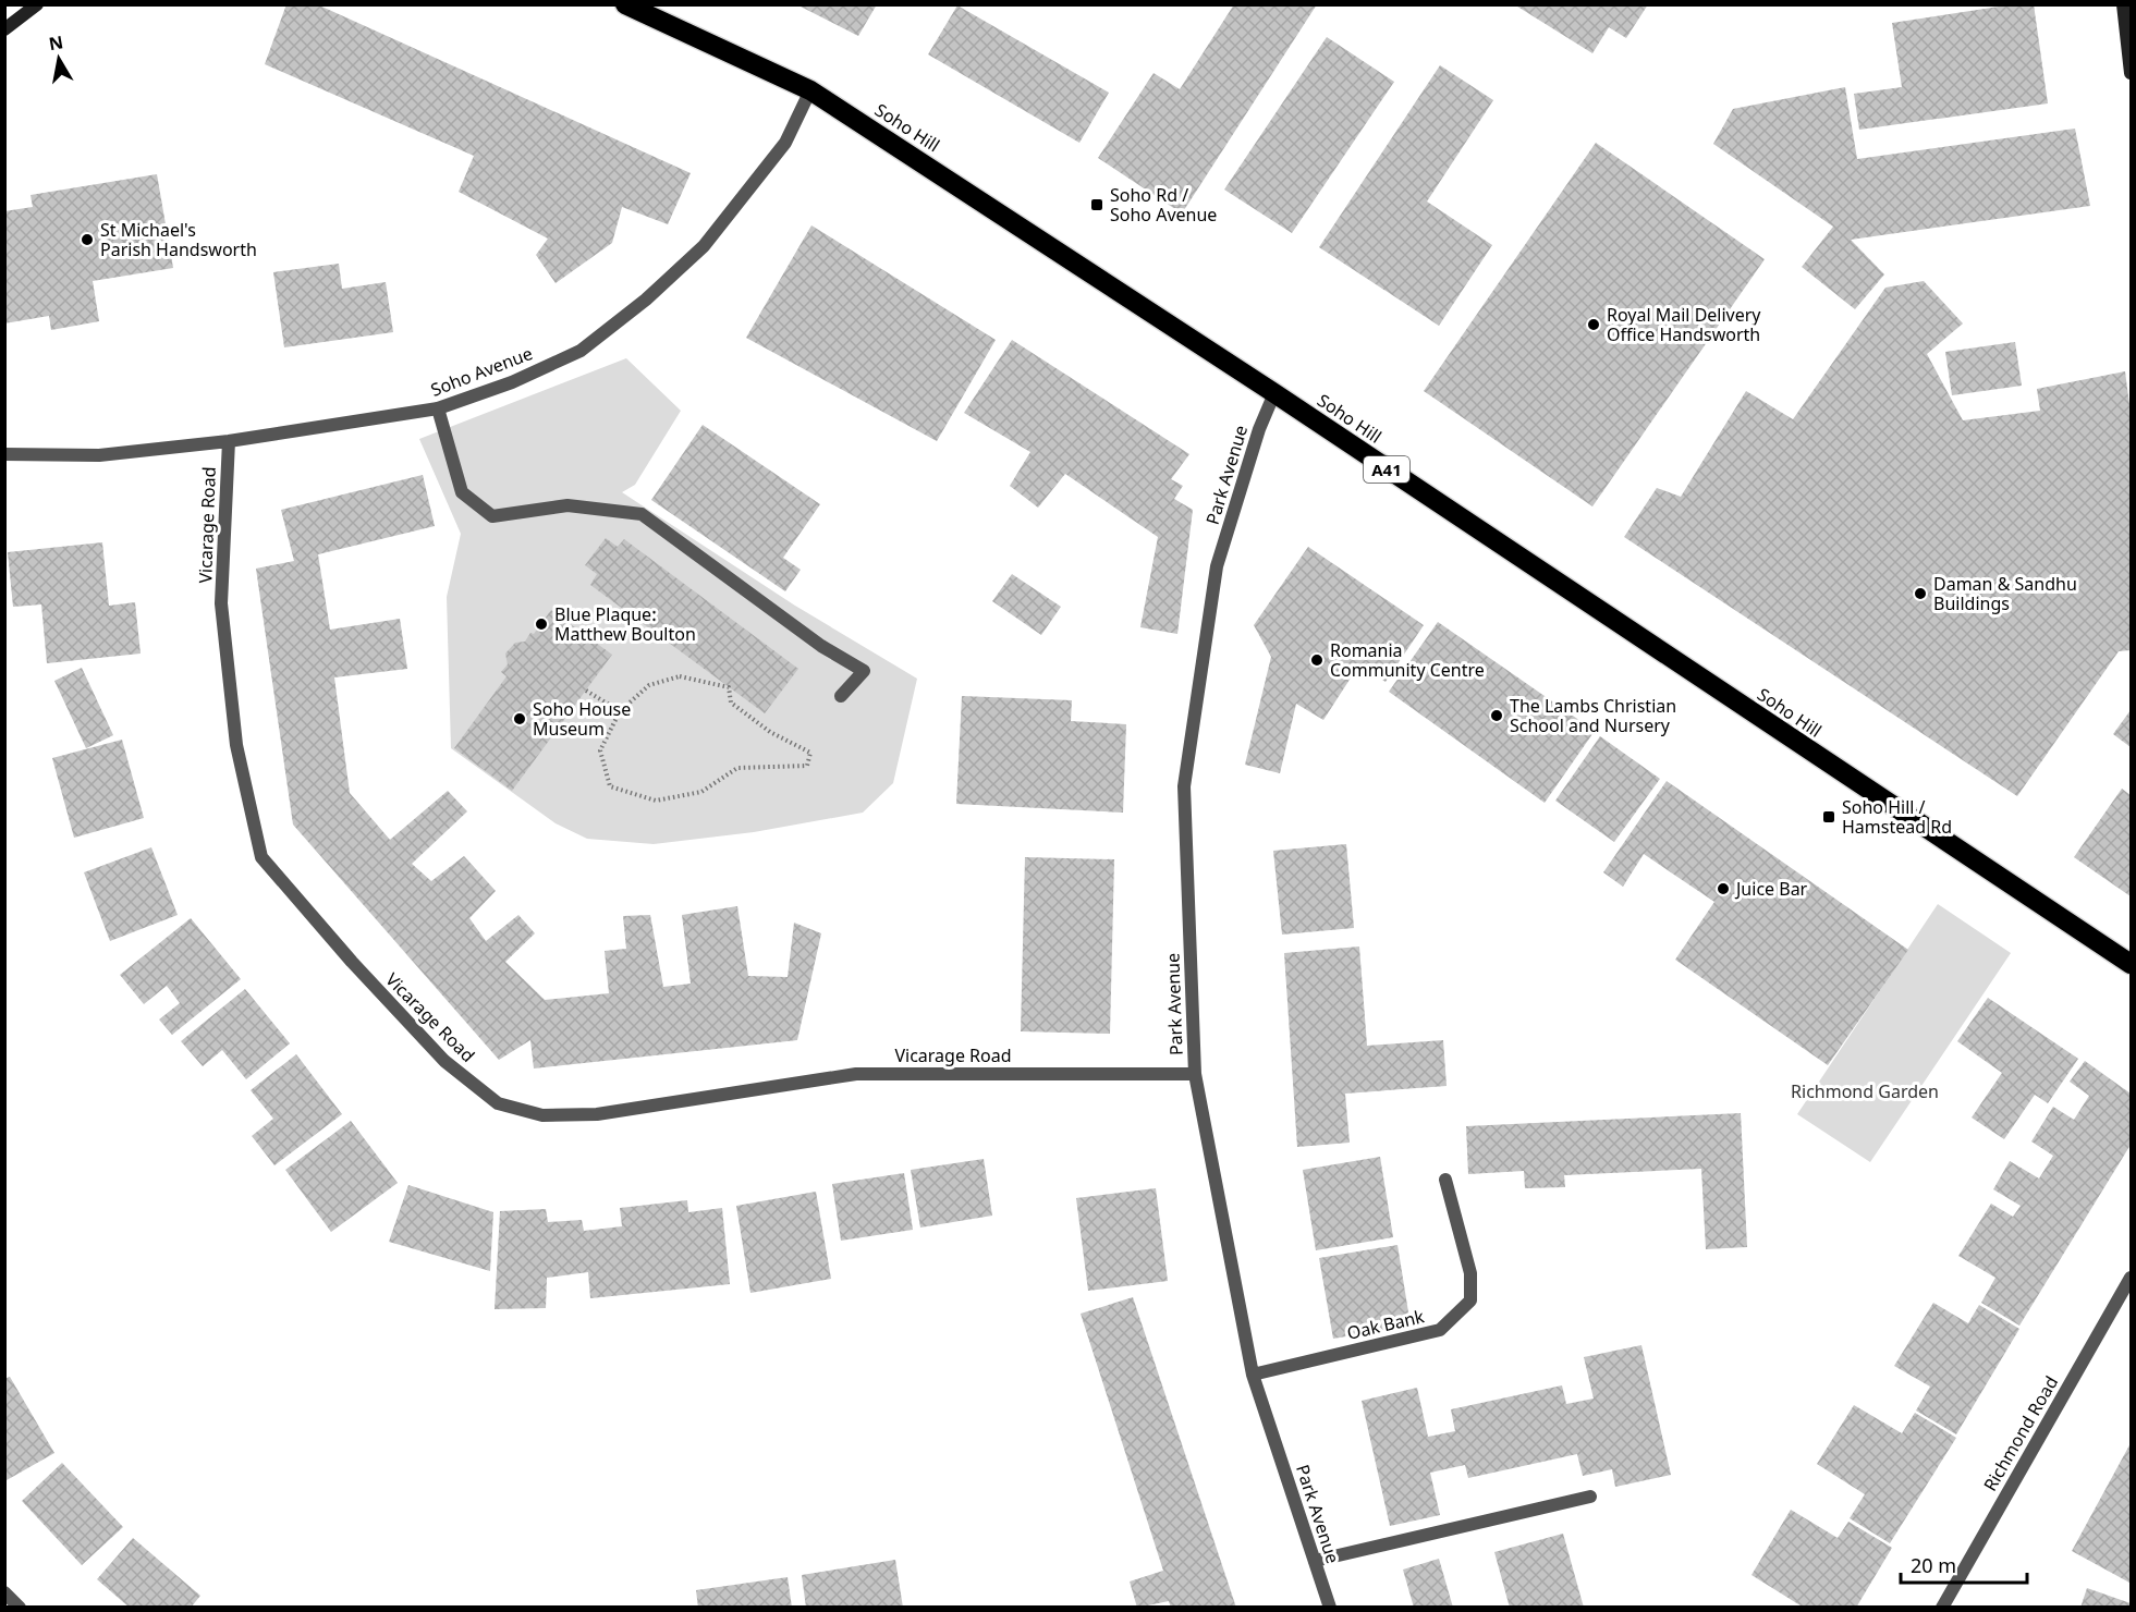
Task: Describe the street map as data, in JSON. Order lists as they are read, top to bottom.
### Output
{
  "streets": {
    "highway": ["Soho Hill", "A41"],
    "street": [
      "Soho Avenue",
      "Park Avenue",
      "Vicarage Road",
      "Oak Bank",
      "Richmond Road"
    ]
  },
  "crossings": [
    ["Soho Hill", "Soho Avenue"],
    ["Soho Hill", "Park Avenue"],
    ["Soho Avenue", "Vicarage Road"],
    ["Park Avenue", "Vicarage Road"],
    ["Park Avenue", "Oak Bank"]
  ],
  "parks": ["Richmond Garden"],
  "places": {
    "transit": ["Soho Rd / Soho Avenue", "Soho Hill / Hamstead Rd"],
    "other": [
      "St Michael's Parish Handsworth",
      "Royal Mail Delivery Office Handsworth",
      "Daman & Sandhu Buildings",
      "Blue Plaque: Matthew Boulton",
      "Romania Community Centre",
      "The Lambs Christian School and Nursery",
      "Soho House Museum",
      "Juice Bar"
    ]
  },
  "scale_bar": "20 m",
  "north": "top"
}
